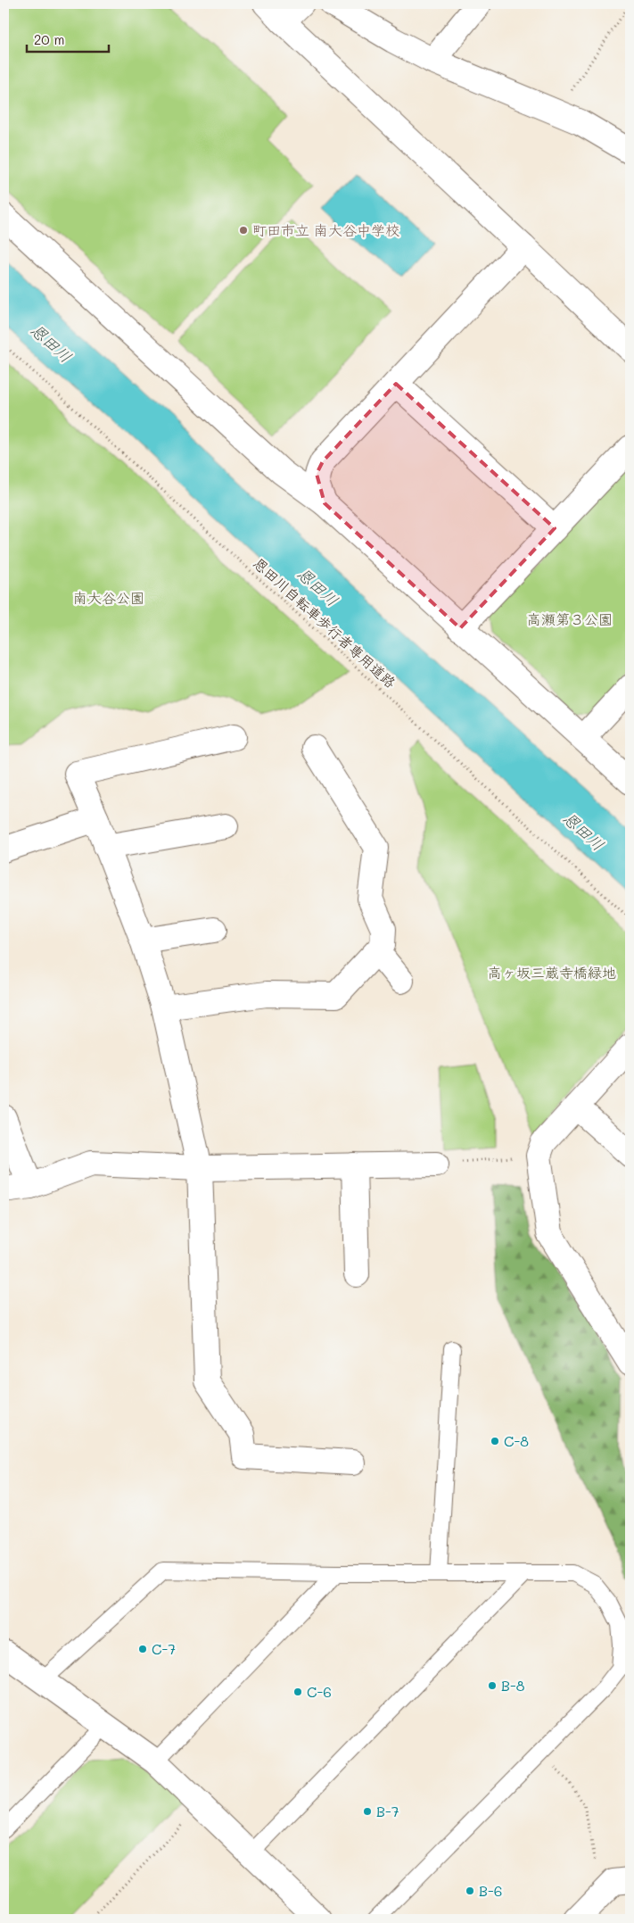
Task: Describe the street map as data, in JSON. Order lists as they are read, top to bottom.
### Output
{
  "streets": {
    "path": ["恩田川自転車歩行者専用道路"]
  },
  "water": ["恩田川"],
  "parks": ["南大谷公園", "高瀬第３公園", "高ヶ坂三蔵寺橋緑地"],
  "places": [
    "町田市立 南大谷中学校",
    "C-8",
    "C-7",
    "B-8",
    "C-6",
    "B-7",
    "B-6"
  ],
  "scale_bar": "20 m"
}
